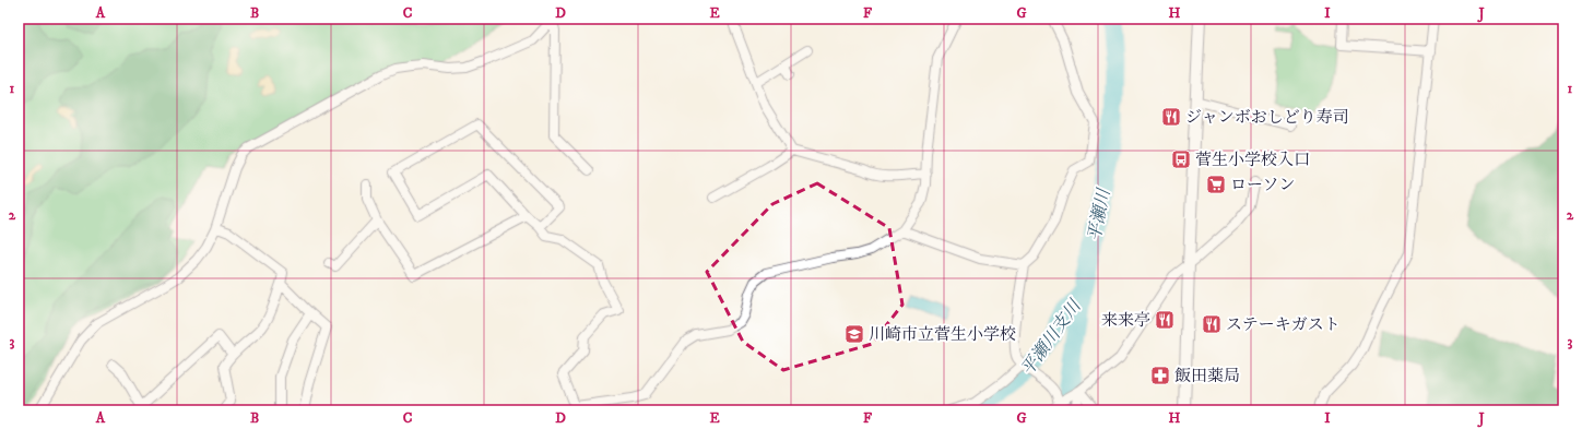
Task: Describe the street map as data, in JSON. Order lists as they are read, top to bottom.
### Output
{
  "water": ["平瀬川", "平瀬川支川"],
  "places": {
    "restaurant": ["ジャンボおしどり寿司", "来来亭", "ステーキガスト"],
    "bus stop": ["菅生小学校入口"],
    "supermarket": ["ローソン"],
    "school or university": ["川崎市立菅生小学校"],
    "pharmacy": ["飯田薬局"]
  },
  "grid": {
    "columns": [
      "A",
      "B",
      "C",
      "D",
      "E",
      "F",
      "G",
      "H",
      "I",
      "J"
    ],
    "rows": ["1", "2", "3"]
  }
}
